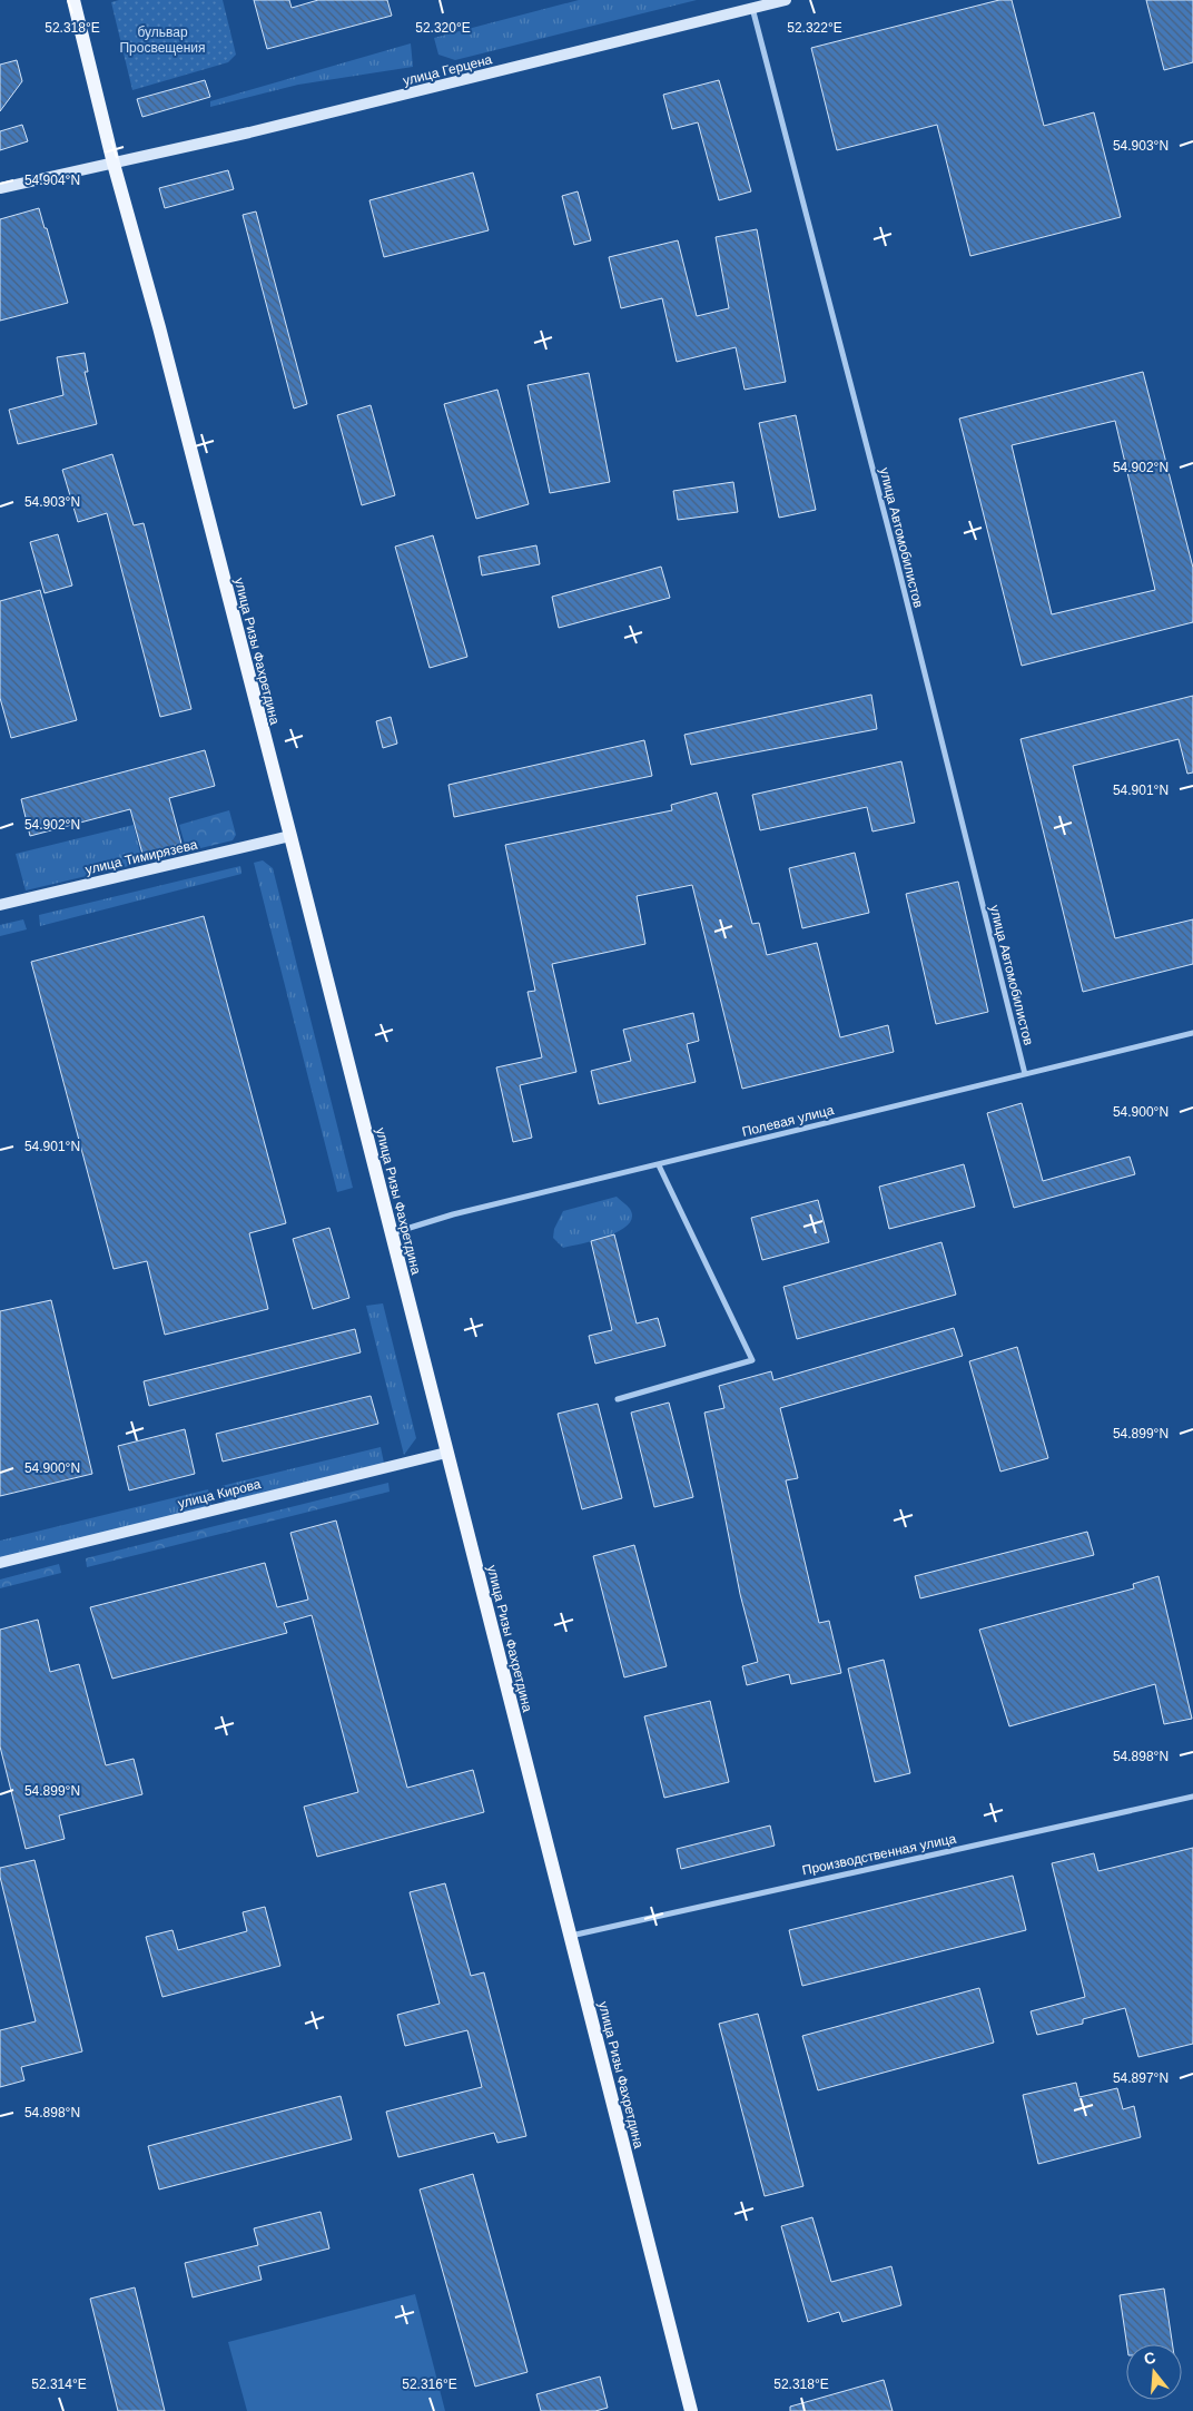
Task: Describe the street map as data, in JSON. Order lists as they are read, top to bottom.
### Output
{
  "streets": {
    "main road": [
      "улица Герцена",
      "улица Ризы Фахретдина",
      "улица Тимирязева",
      "улица Кирова"
    ],
    "street": ["улица Автомобилистов", "Полевая улица", "Производственная улица"]
  },
  "crossings": [
    ["улица Герцена", "улица Автомобилистов"],
    ["улица Герцена", "улица Ризы Фахретдина"],
    ["улица Автомобилистов", "Полевая улица"],
    ["улица Ризы Фахретдина", "улица Тимирязева"],
    ["улица Ризы Фахретдина", "Полевая улица"],
    ["улица Ризы Фахретдина", "улица Кирова"],
    ["улица Ризы Фахретдина", "Производственная улица"]
  ],
  "parks": ["бульвар Просвещения"],
  "north": "top",
  "coordinates": [
    "52.318°E",
    "52.320°E",
    "52.322°E",
    "54.903°N",
    "54.904°N",
    "54.902°N",
    "54.901°N",
    "54.900°N",
    "54.899°N",
    "54.898°N",
    "54.897°N",
    "52.314°E",
    "52.316°E"
  ]
}
